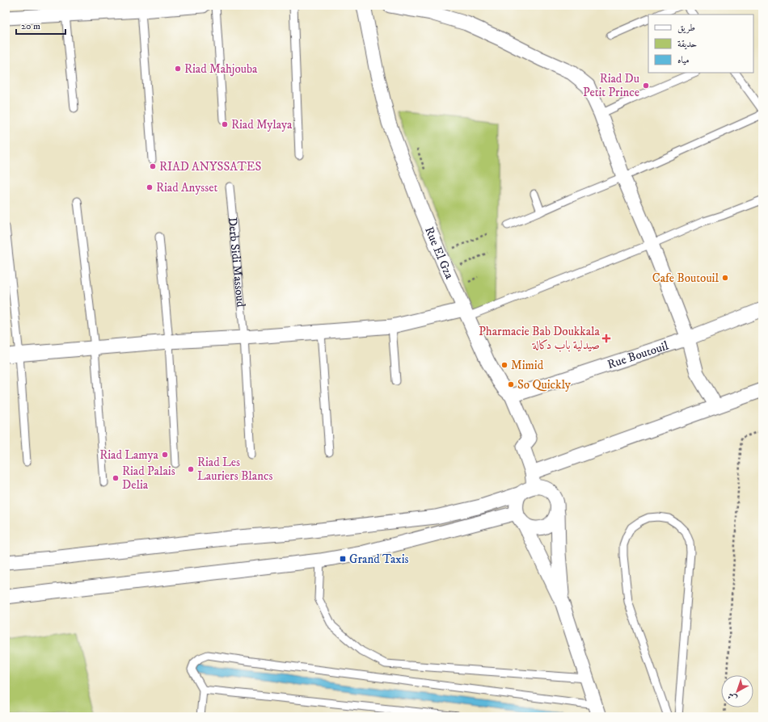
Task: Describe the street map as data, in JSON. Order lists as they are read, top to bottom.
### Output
{
  "streets": {
    "street": ["Rue El Gza", "Rue Boutouil"],
    "lane": ["Derb Sidi Massoud"]
  },
  "crossings": [
    ["Rue El Gza", "Rue Boutouil"]
  ],
  "places": {
    "other": [
      "Riad Mahjouba",
      "Riad Du Petit Prince",
      "Riad Mylaya",
      "RIAD ANYSSATES",
      "Riad Anysset",
      "Cafe Boutouil",
      "Mimid",
      "So Quickly",
      "Riad Lamya",
      "Riad Les Lauriers Blancs",
      "Riad Palais Delia"
    ],
    "health": ["Pharmacie Bab Doukkala صيدلية باب دكالة"],
    "transit": ["Grand Taxis"]
  },
  "legend": ["طريق", "حديقة", "مياه"],
  "scale_bar": "20 m",
  "north": "bottom left"
}
